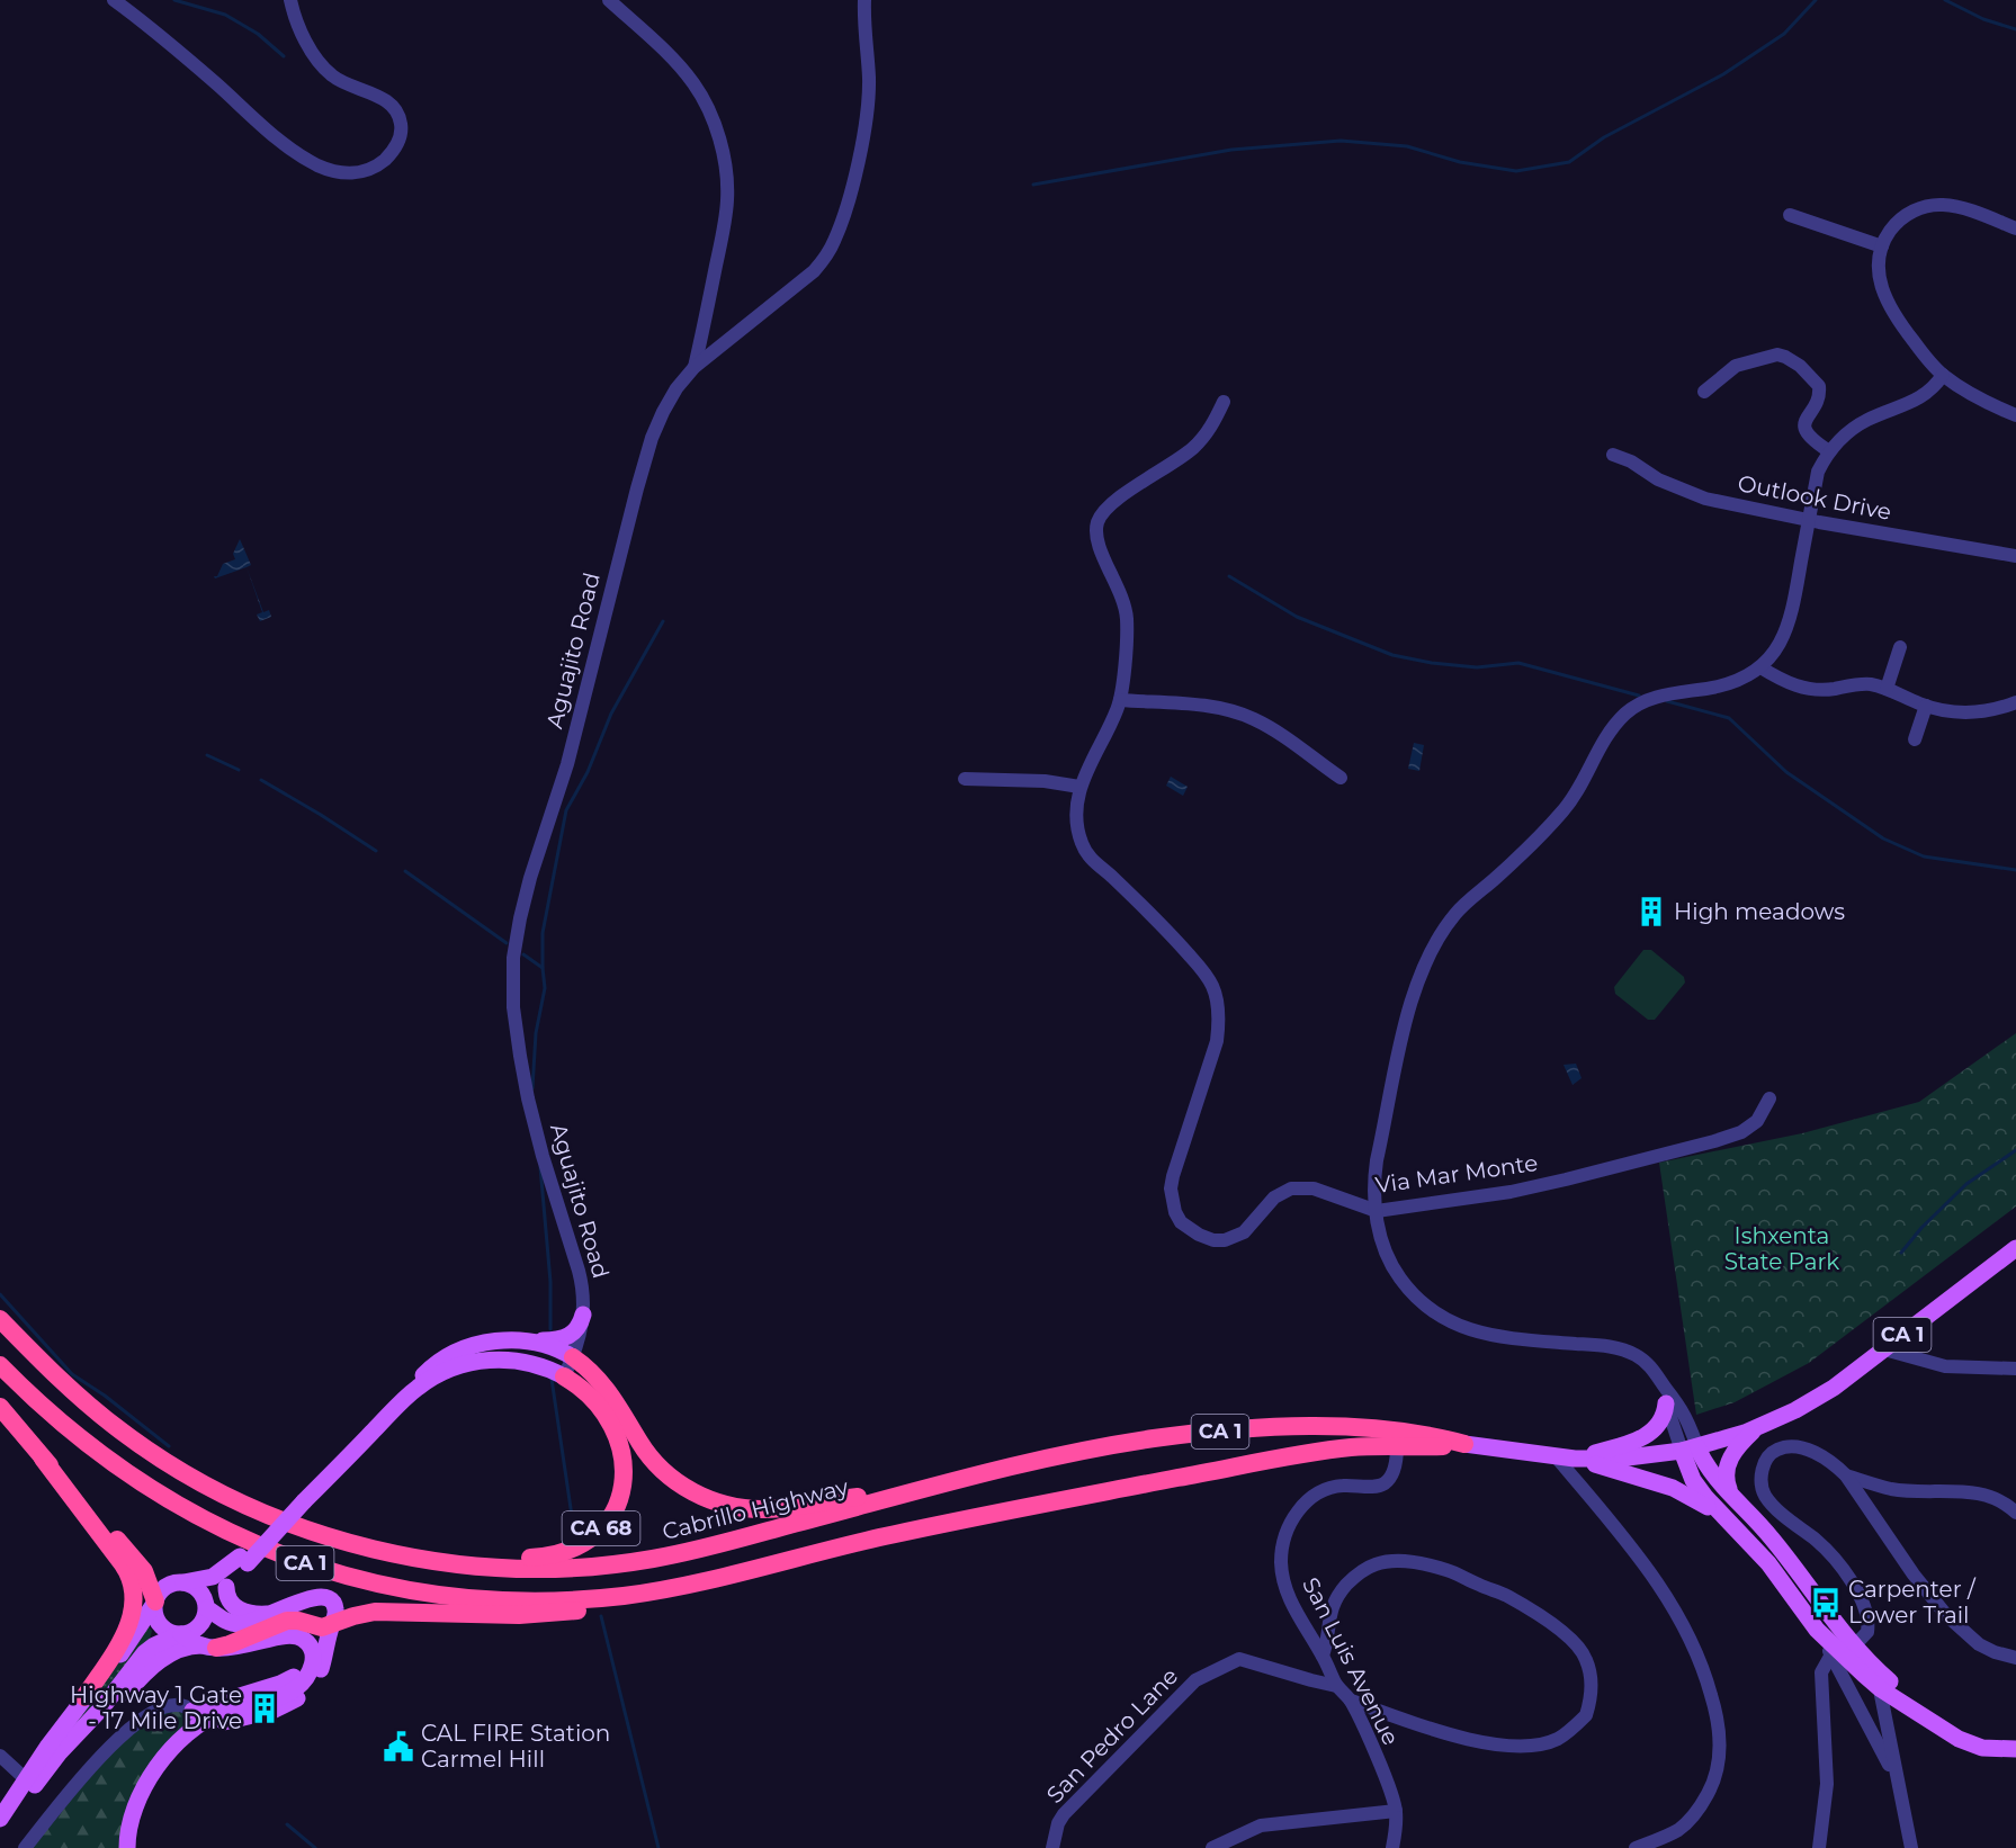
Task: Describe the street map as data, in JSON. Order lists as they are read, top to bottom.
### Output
{
  "streets": {
    "highway": ["CA 1", "Cabrillo Highway", "CA 68"],
    "street": [
      "Outlook Drive",
      "Aguajito Road",
      "Via Mar Monte",
      "San Luis Avenue",
      "San Pedro Lane"
    ]
  },
  "crossings": [
    ["Aguajito Road", "CA 68"],
    ["Cabrillo Highway", "CA 68"],
    ["Cabrillo Highway", "San Luis Avenue"],
    ["San Luis Avenue", "San Pedro Lane"]
  ],
  "parks": ["Ishxenta State Park"],
  "places": {
    "building": ["High meadows", "Highway 1 Gate - 17 Mile Drive"],
    "bus stop": ["Carpenter / Lower Trail"],
    "public building": ["CAL FIRE Station Carmel Hill"]
  }
}
